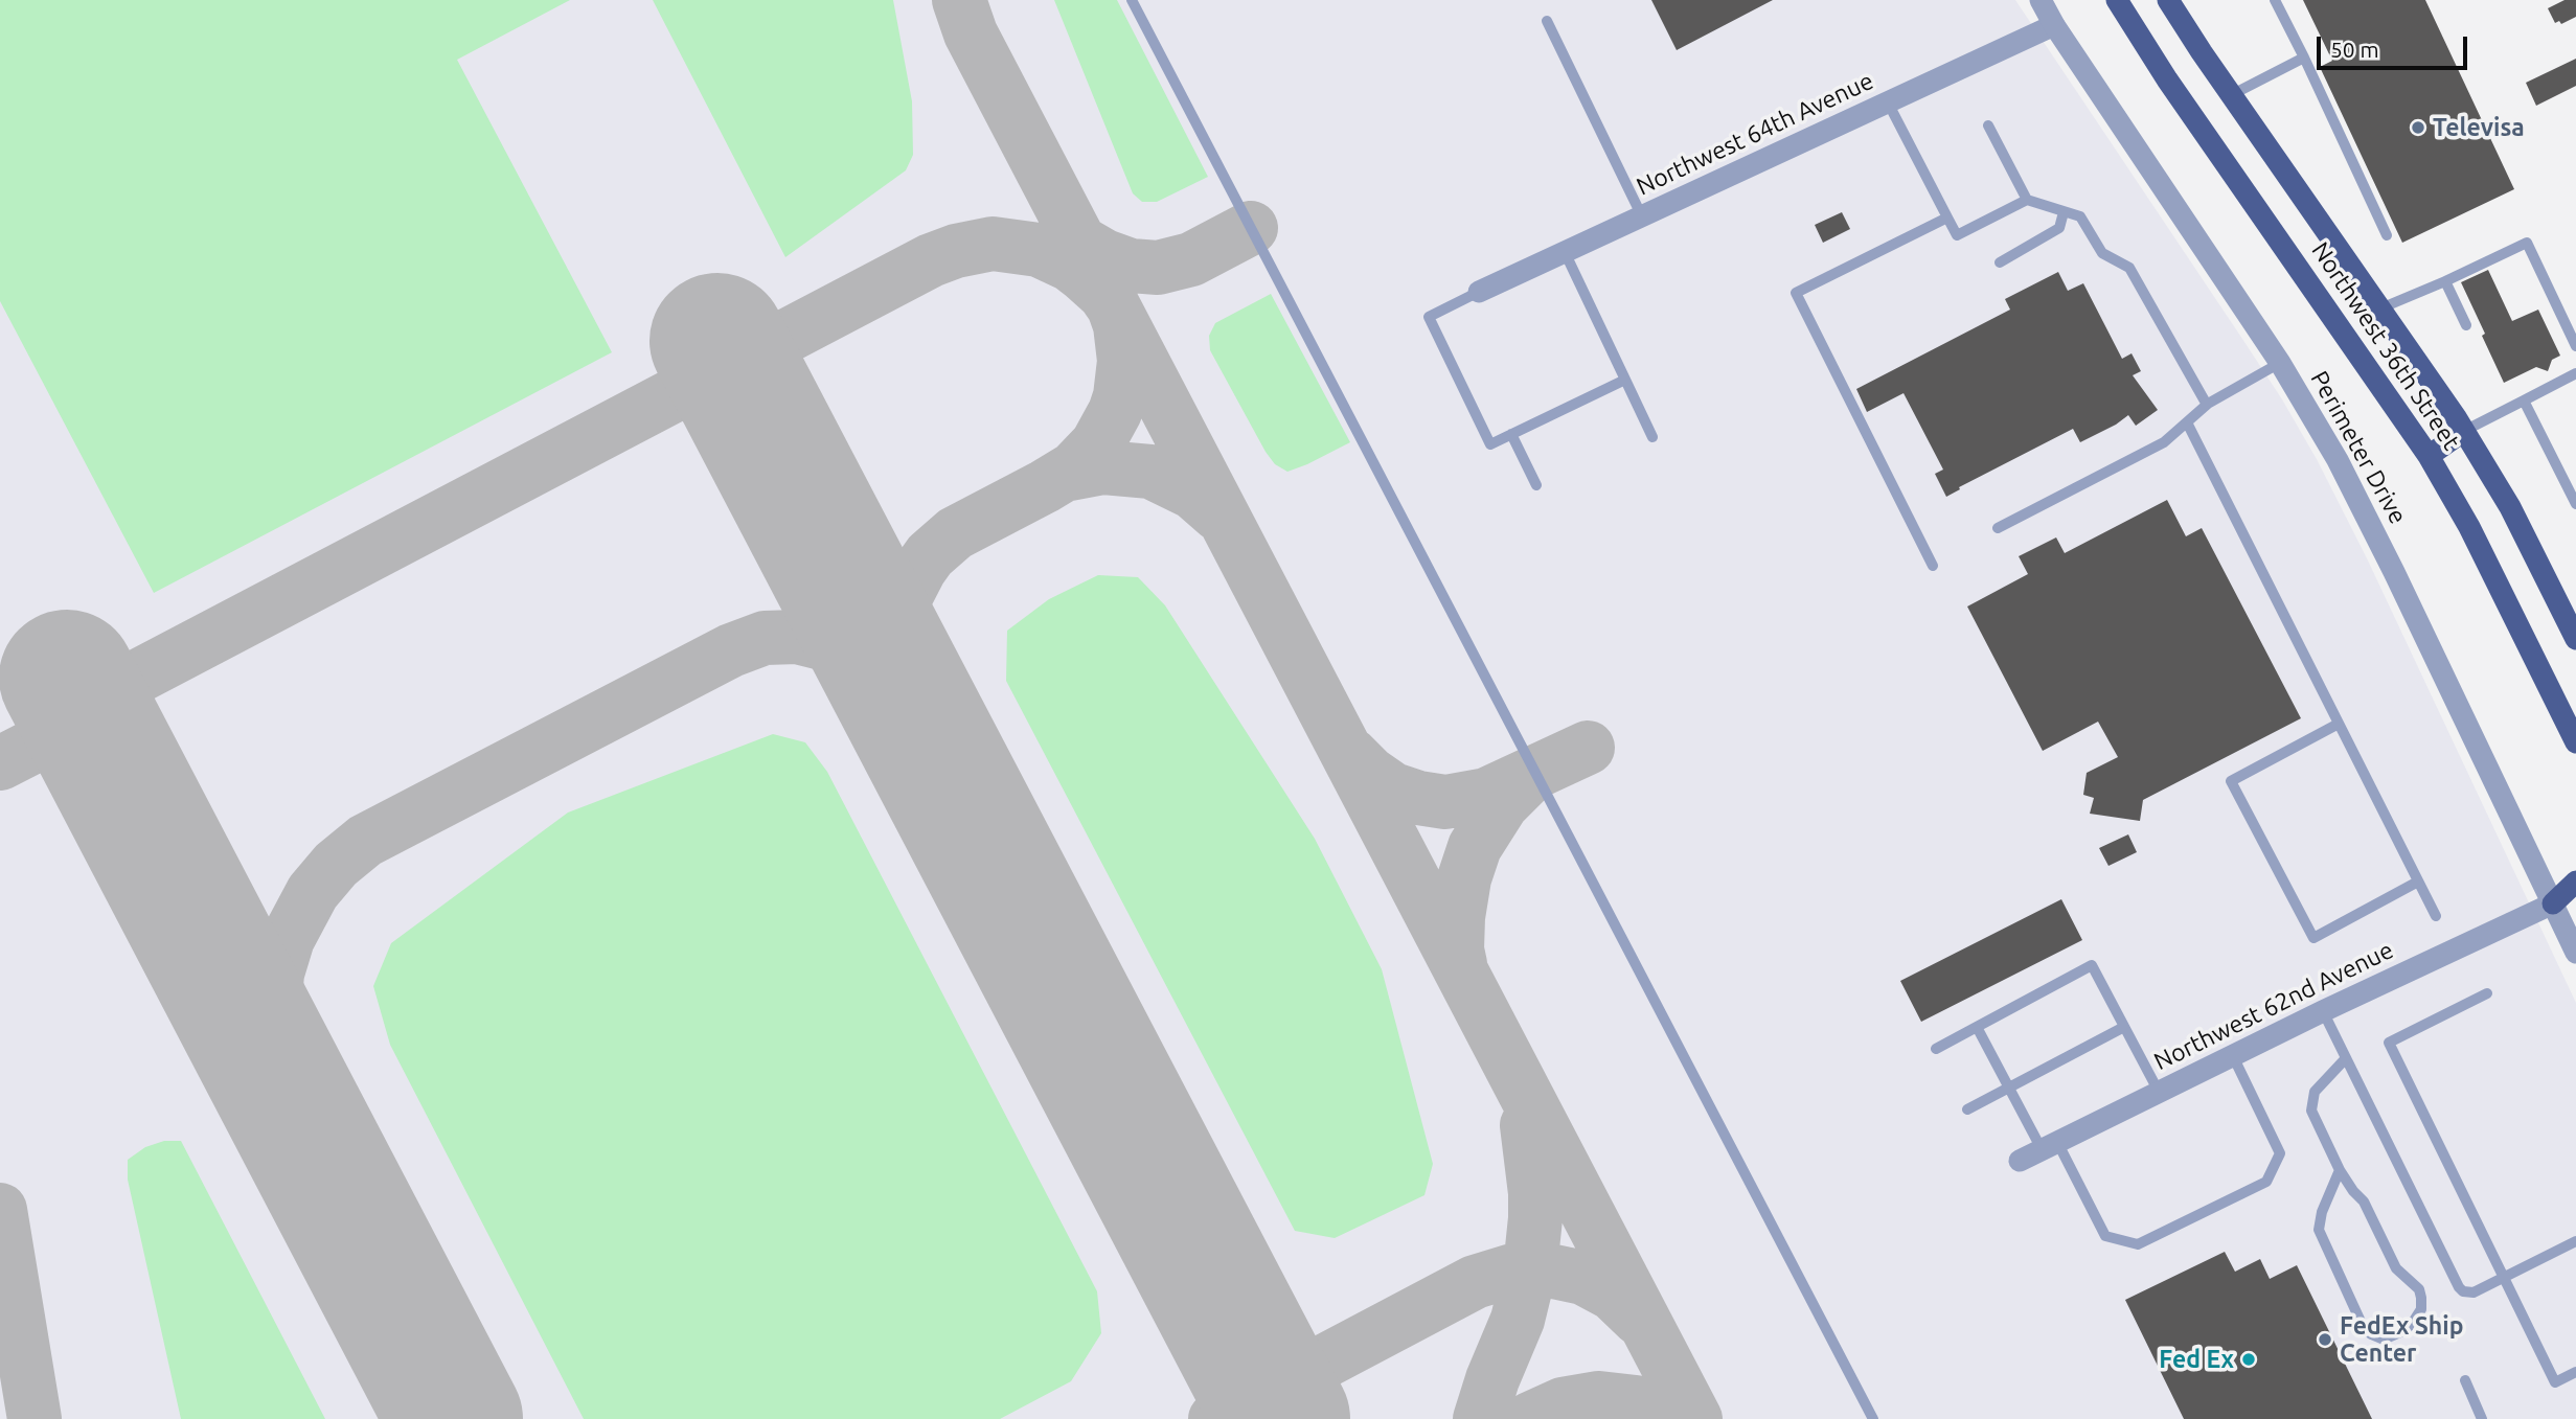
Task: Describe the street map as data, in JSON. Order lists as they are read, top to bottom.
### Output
{
  "streets": {
    "main road": ["Northwest 36th Street"],
    "street": ["Northwest 64th Avenue", "Perimeter Drive", "Northwest 62nd Avenue"]
  },
  "crossings": [
    ["Northwest 64th Avenue", "Perimeter Drive"],
    ["Perimeter Drive", "Northwest 62nd Avenue"]
  ],
  "places": ["Televisa", "FedEx Ship Center", "Fed Ex"],
  "scale_bar": "50 m"
}
